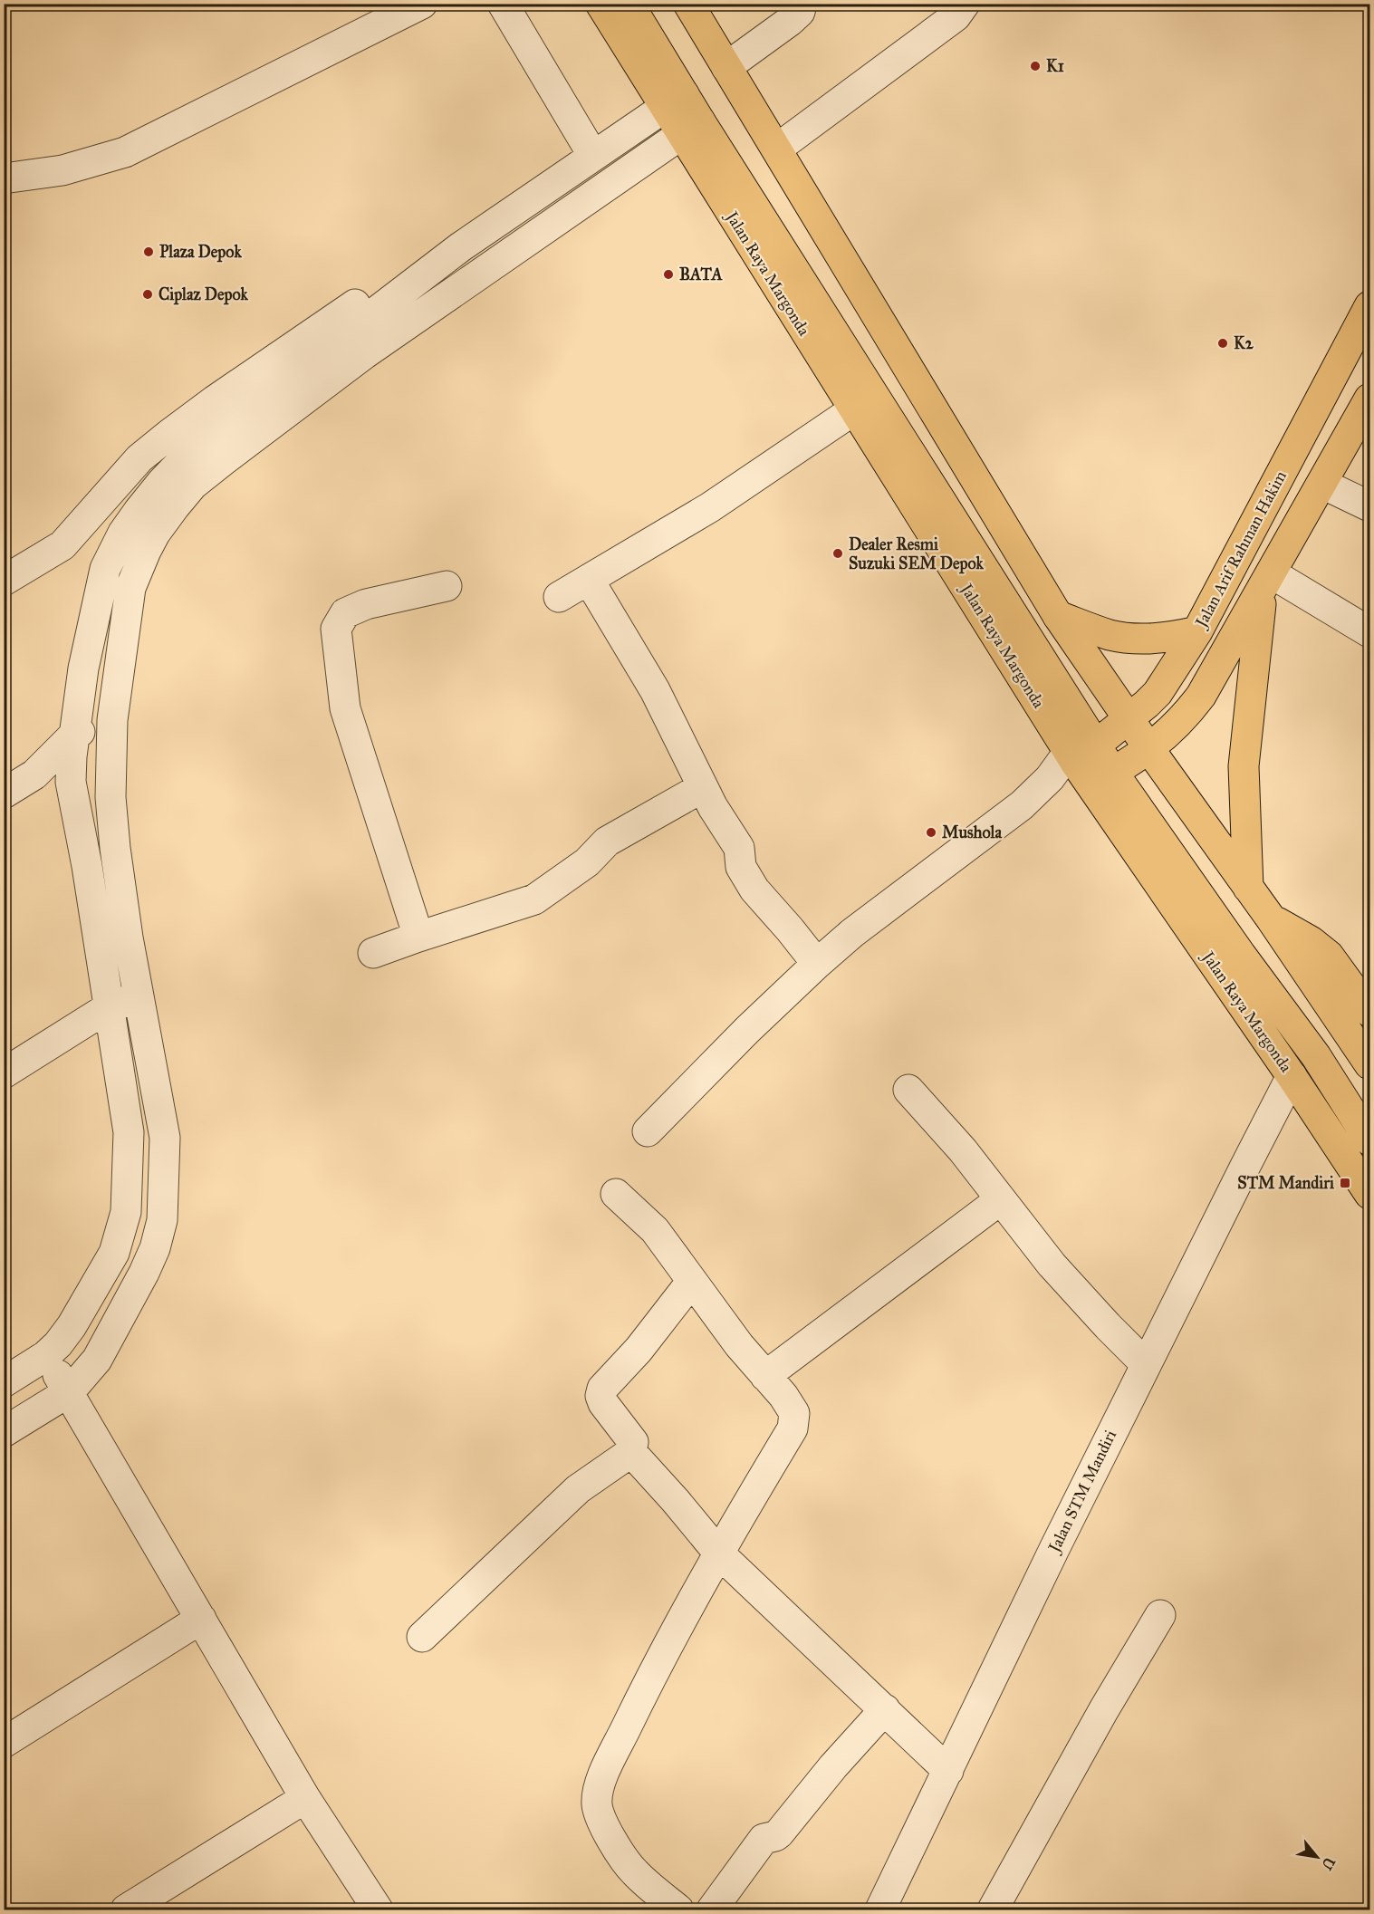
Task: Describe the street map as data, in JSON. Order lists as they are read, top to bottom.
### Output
{
  "streets": {
    "main road": ["Jalan Raya Margonda", "Jalan Arif Rahman Hakim"],
    "street": ["Jalan STM Mandiri"]
  },
  "crossings": [
    ["Jalan Raya Margonda", "Jalan Arif Rahman Hakim"],
    ["Jalan Raya Margonda", "Jalan STM Mandiri"]
  ],
  "places": {
    "other": [
      "K1",
      "Plaza Depok",
      "BATA",
      "Ciplaz Depok",
      "K2",
      "Dealer Resmi Suzuki SEM Depok",
      "Mushola"
    ],
    "transit": ["STM Mandiri"]
  },
  "north": "bottom right"
}
